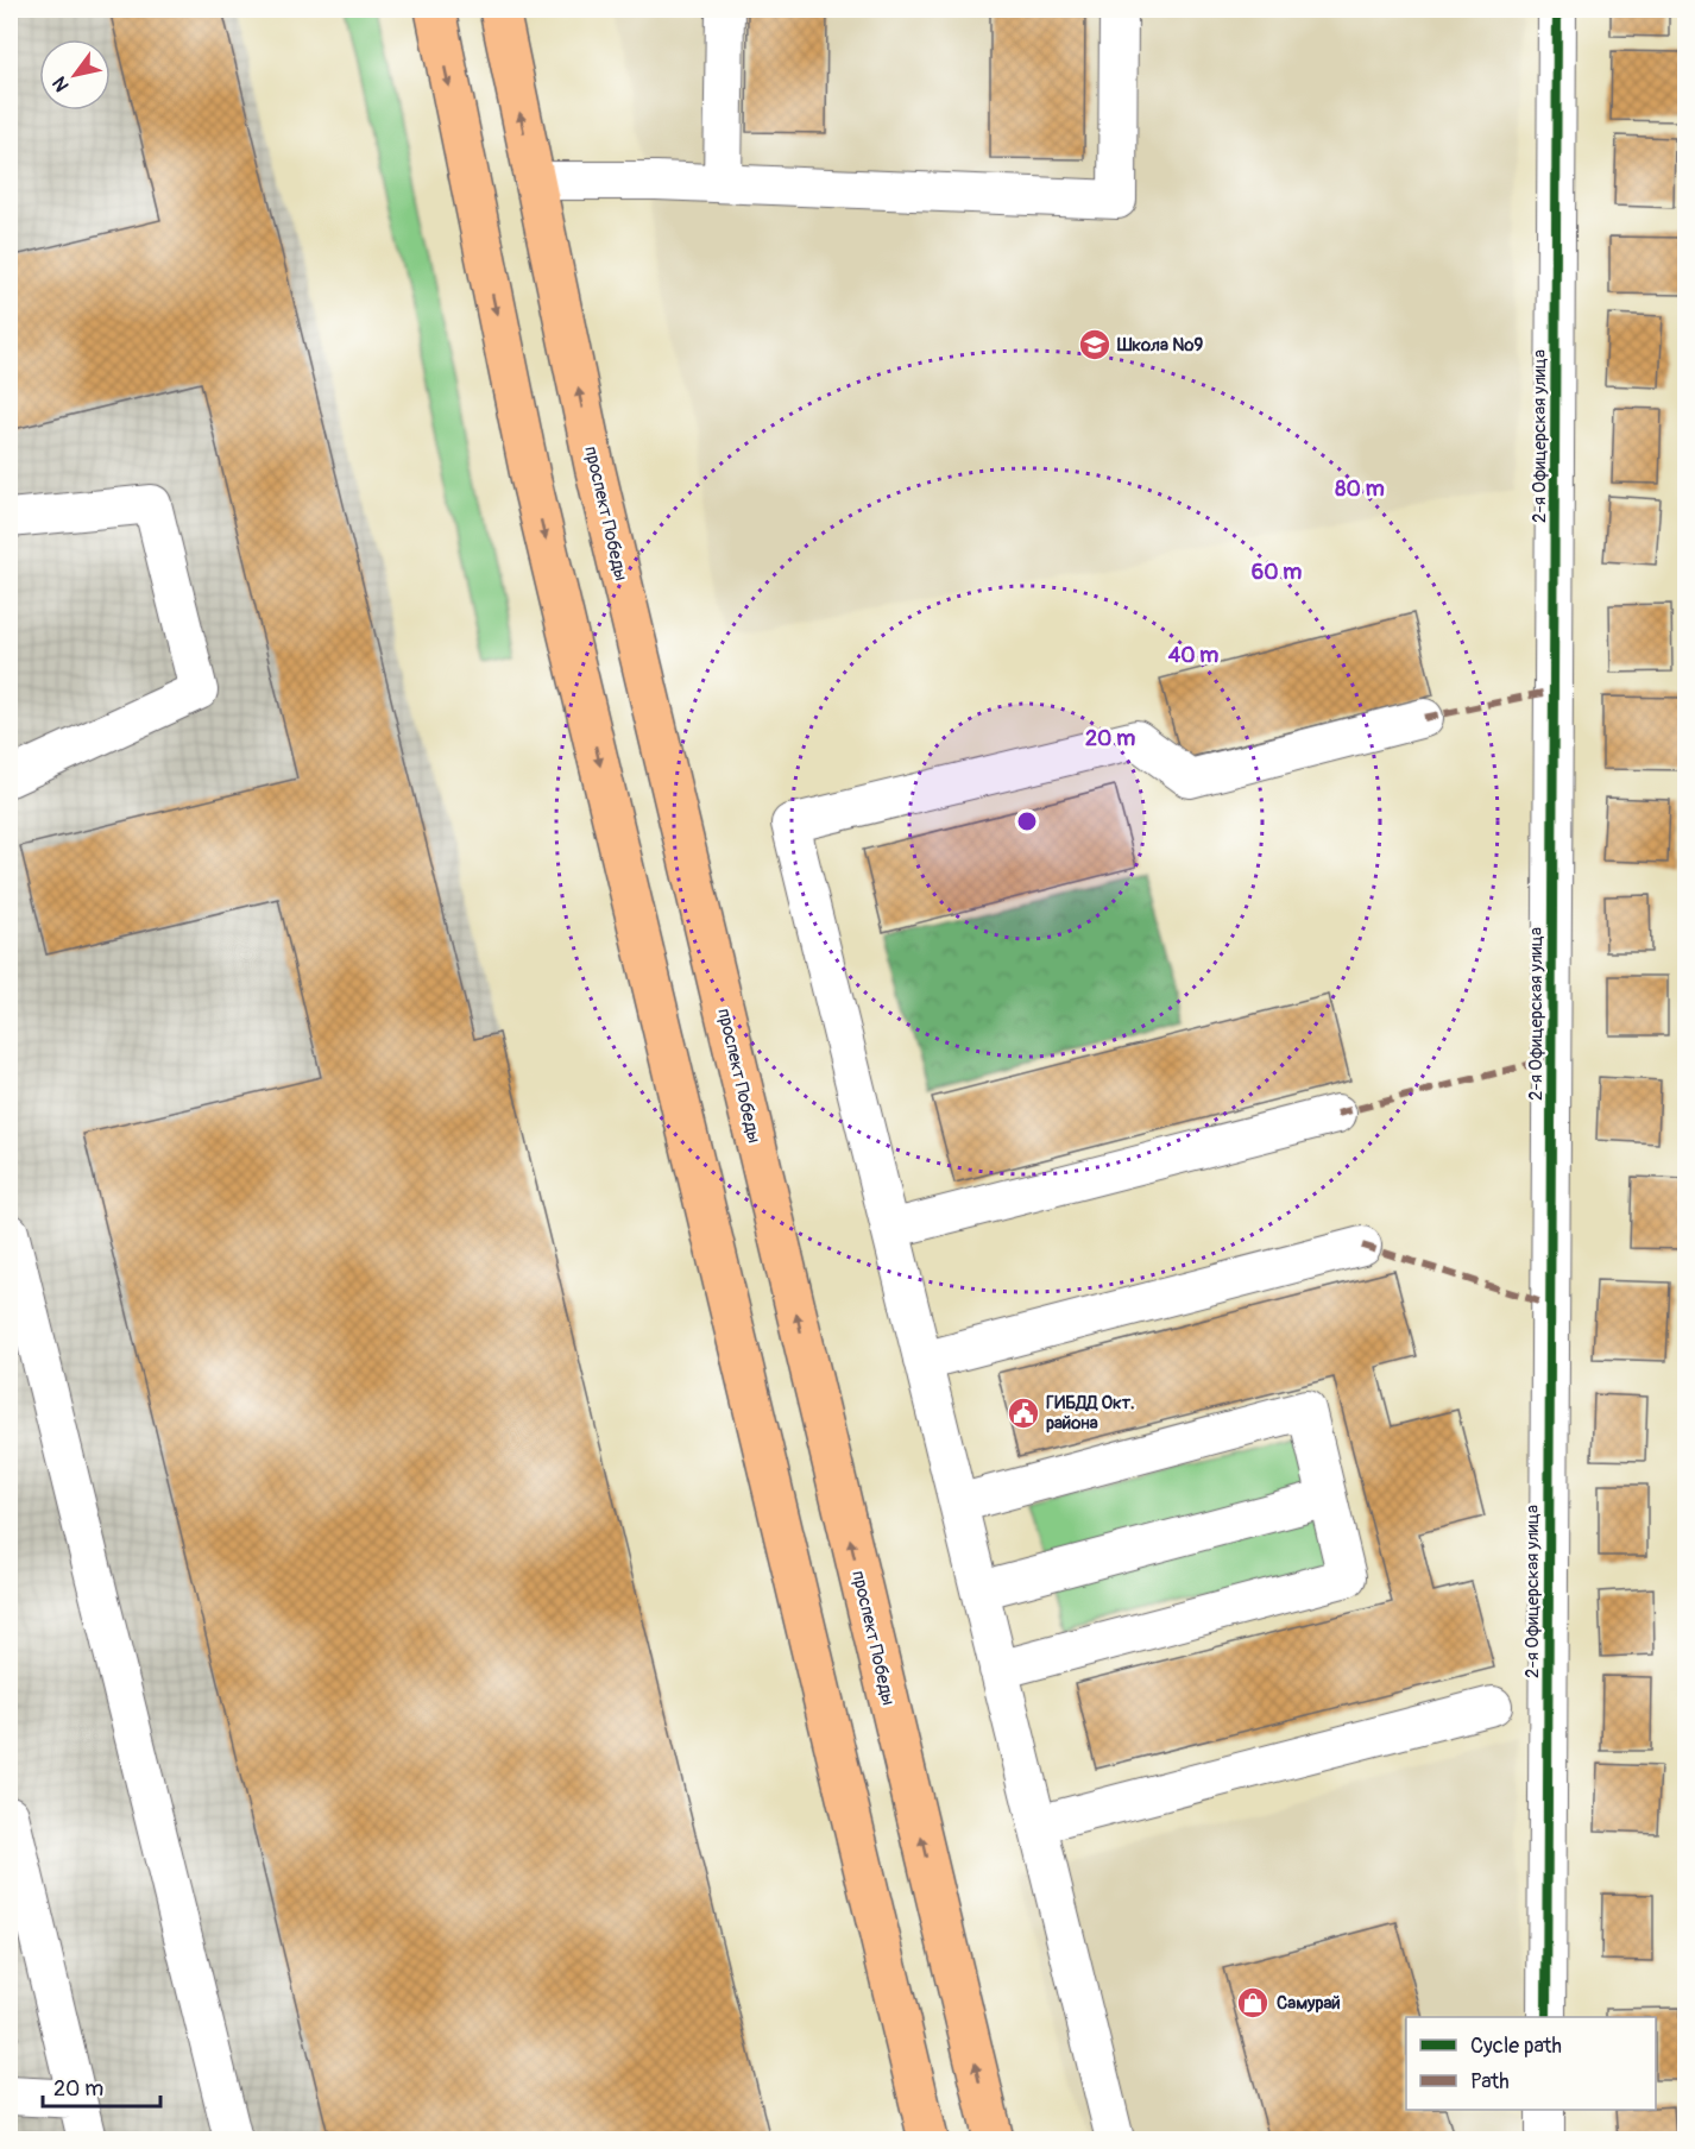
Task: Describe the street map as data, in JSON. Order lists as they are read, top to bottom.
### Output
{
  "streets": {
    "main road": ["проспект Победы"],
    "street": ["2-я Офицерская улица"]
  },
  "places": {
    "school or university": ["Школа №9"],
    "public building": ["ГИБДД Окт. района"],
    "shop": ["Самурай"]
  },
  "legend": ["Cycle path", "Path"],
  "scale_bar": "20 m",
  "north": "bottom left",
  "rings": [
    "80 m",
    "60 m",
    "40 m",
    "20 m"
  ]
}
